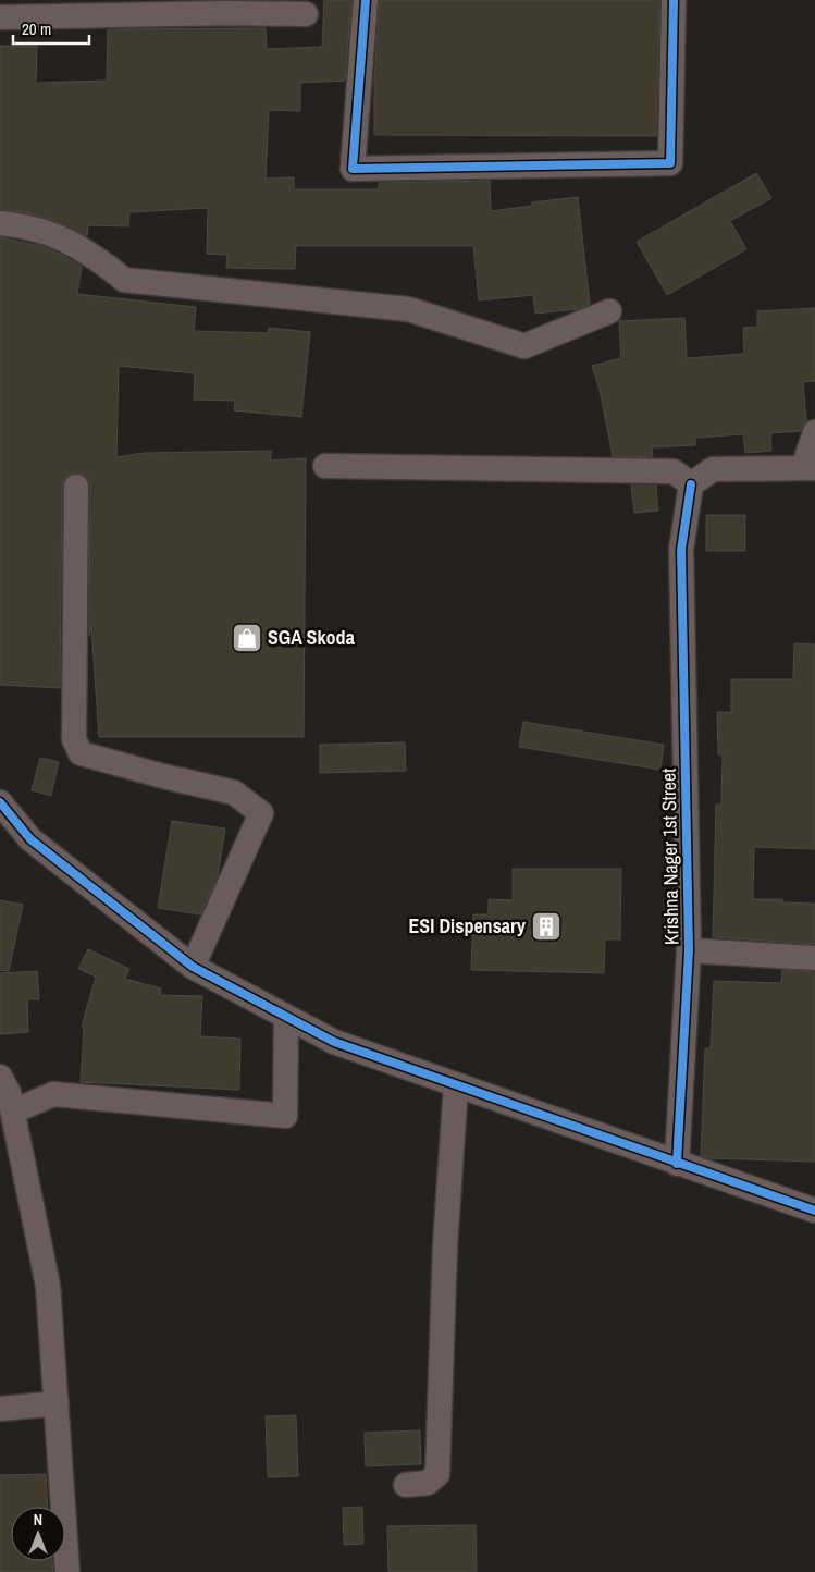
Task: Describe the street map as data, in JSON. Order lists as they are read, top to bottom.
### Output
{
  "streets": {
    "street": ["Krishna Nager 1st Street"]
  },
  "places": {
    "shop": ["SGA Skoda"],
    "building": ["ESI Dispensary"]
  },
  "scale_bar": "20 m",
  "north": "top"
}
